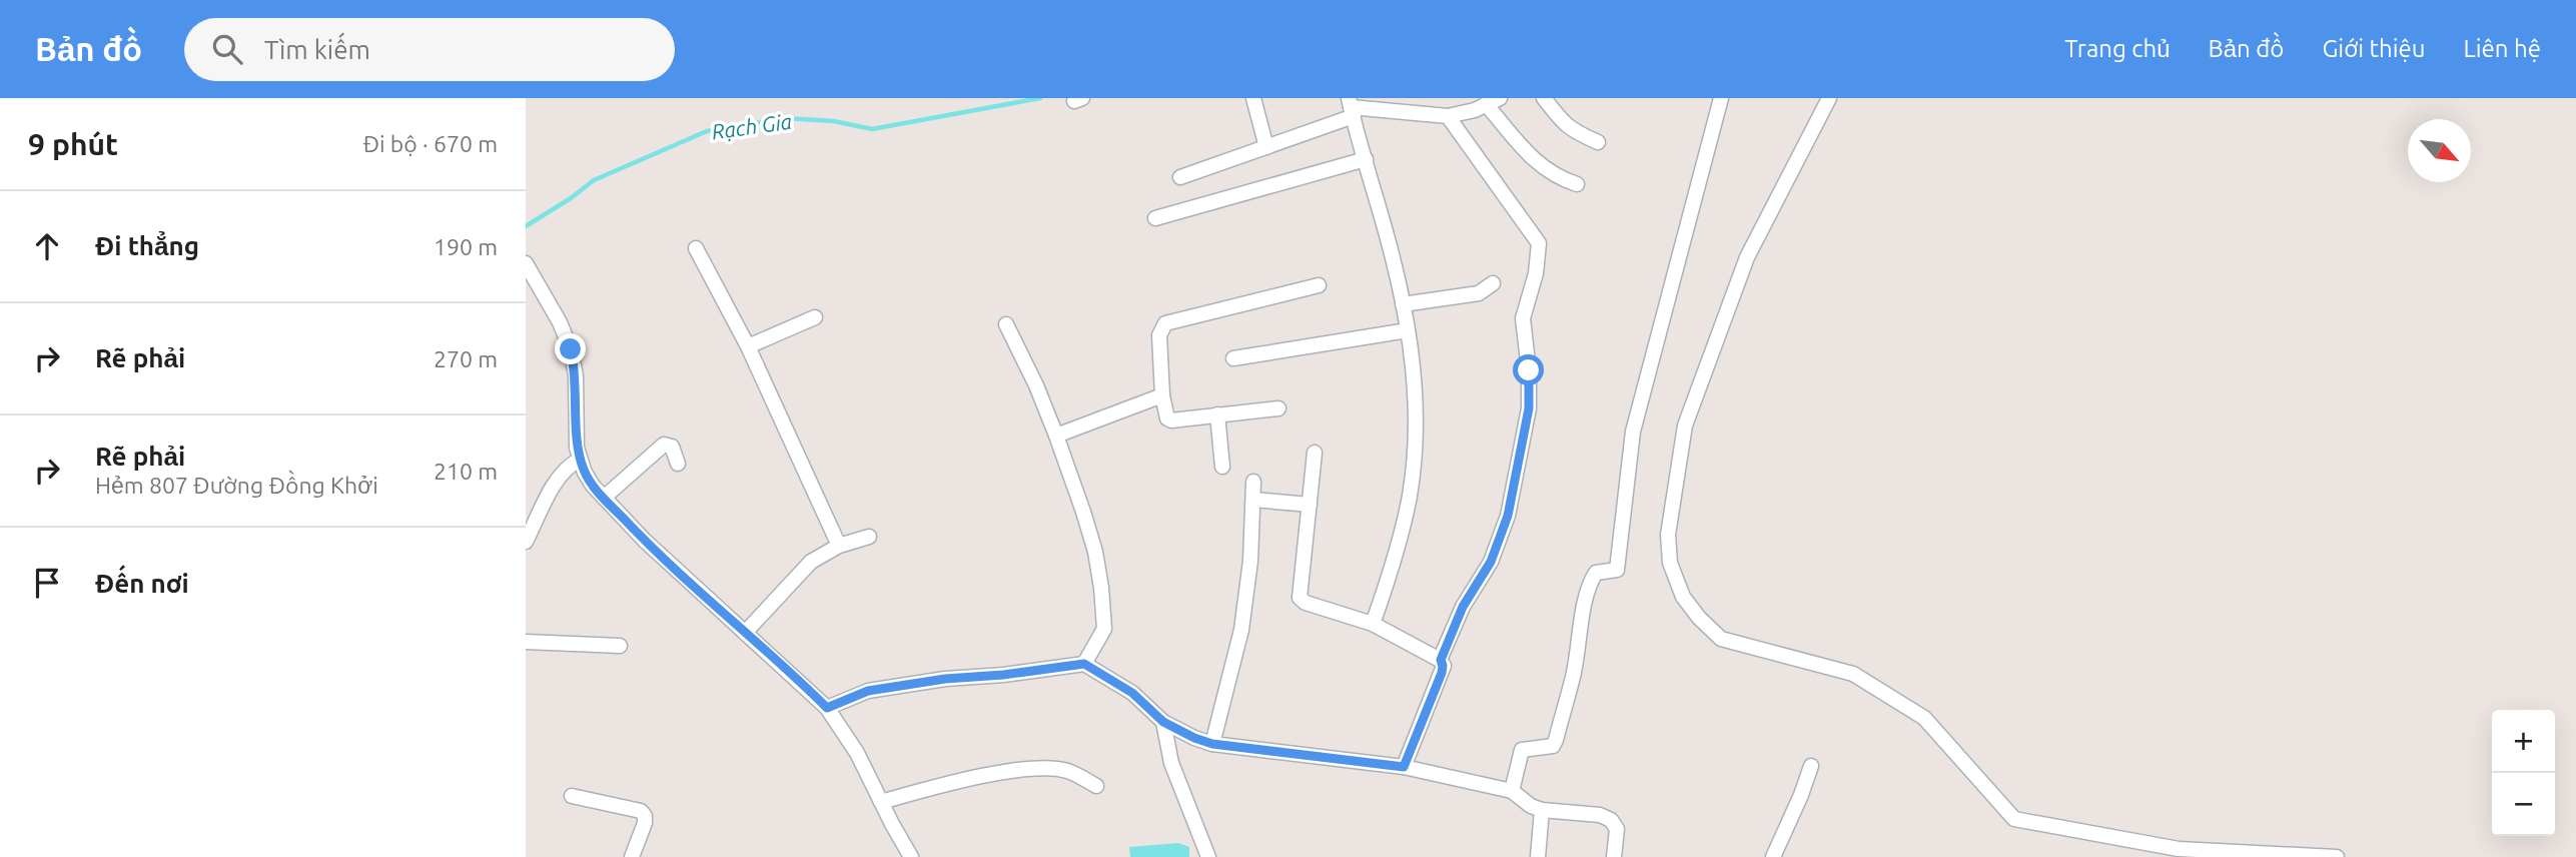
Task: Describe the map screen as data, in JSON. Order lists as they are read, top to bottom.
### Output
{
  "water": ["Rạch Gia"],
  "north": "bottom right",
  "page": {
    "header": "Bản đồ",
    "search": "Tìm kiếm",
    "nav": [
      "Trang chủ",
      "Bản đồ",
      "Giới thiệu",
      "Liên hệ"
    ],
    "heading": ["9 phút", "Đi bộ · 670 m"],
    "list": [
      ["Đi thẳng", "190 m"],
      ["Rẽ phải", "270 m"],
      ["Rẽ phải", "Hẻm 807 Đường Đồng Khởi", "210 m"],
      "Đến nơi"
    ],
    "map_buttons": ["+", "−"]
  }
}
